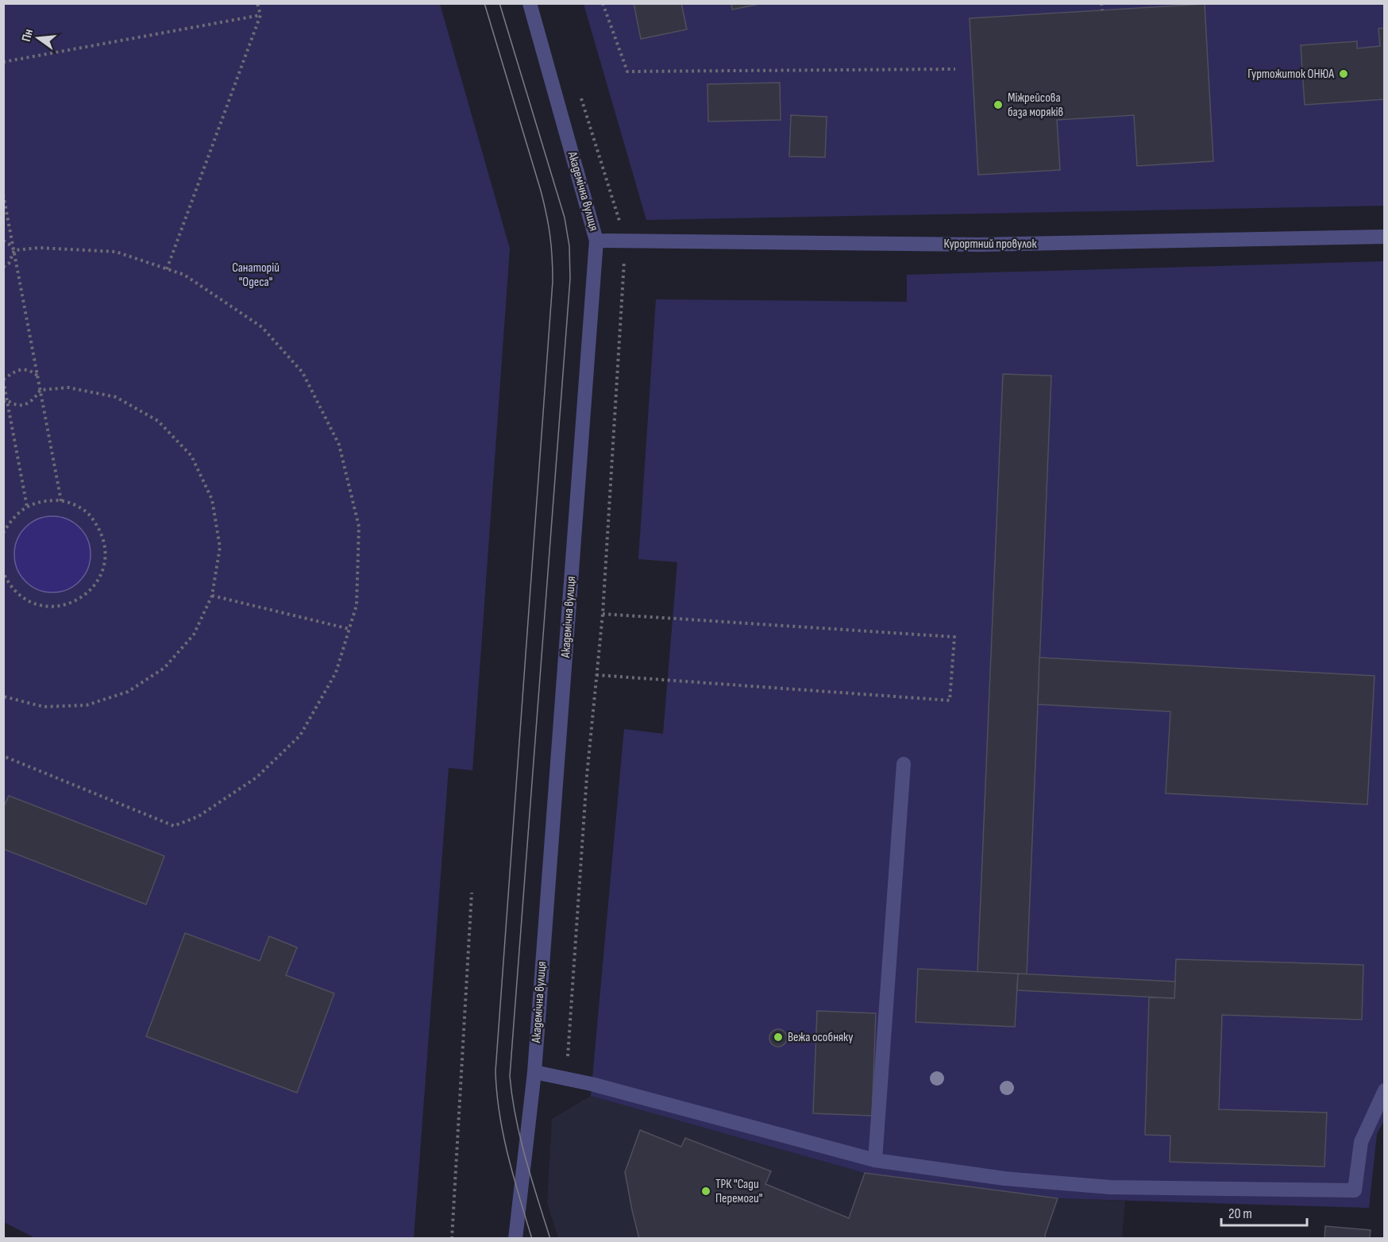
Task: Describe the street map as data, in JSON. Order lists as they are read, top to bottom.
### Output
{
  "streets": {
    "street": ["Академічна вулиця", "Курортний провулок"]
  },
  "crossings": [
    ["Академічна вулиця", "Курортний провулок"]
  ],
  "parks": ["Санаторій \"Одеса\""],
  "places": [
    "Гуртожиток ОНЮА",
    "Міжрейсова база моряків",
    "Вежа особняку",
    "ТРК \"Сади Перемоги\""
  ],
  "scale_bar": "20 m",
  "north": "left"
}
